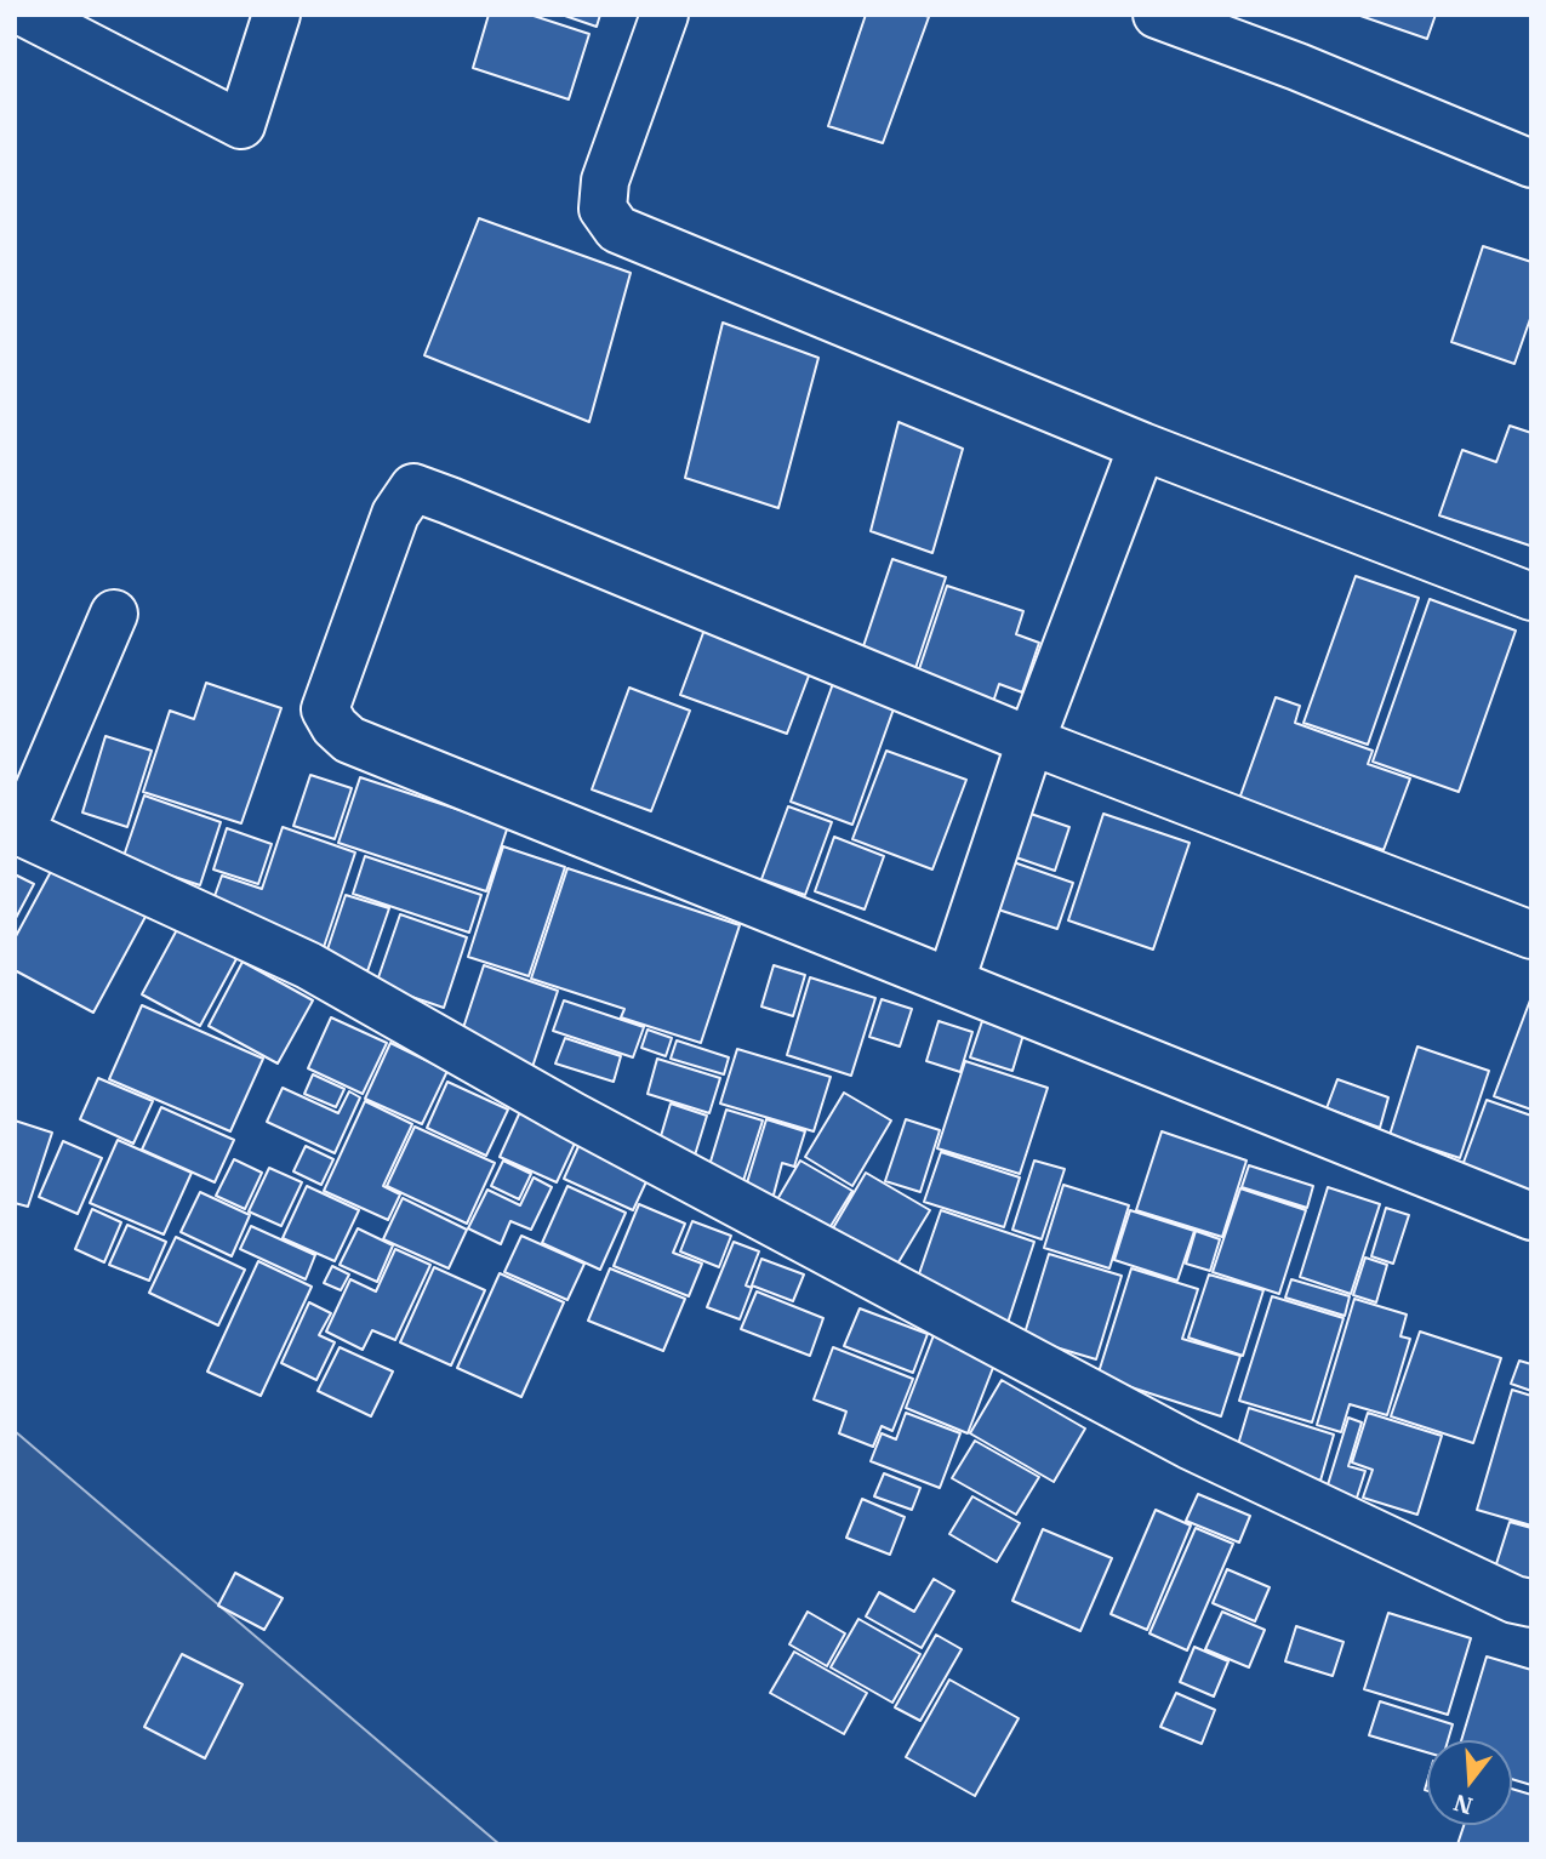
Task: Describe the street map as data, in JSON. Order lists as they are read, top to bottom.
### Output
{
  "north": "bottom"
}
